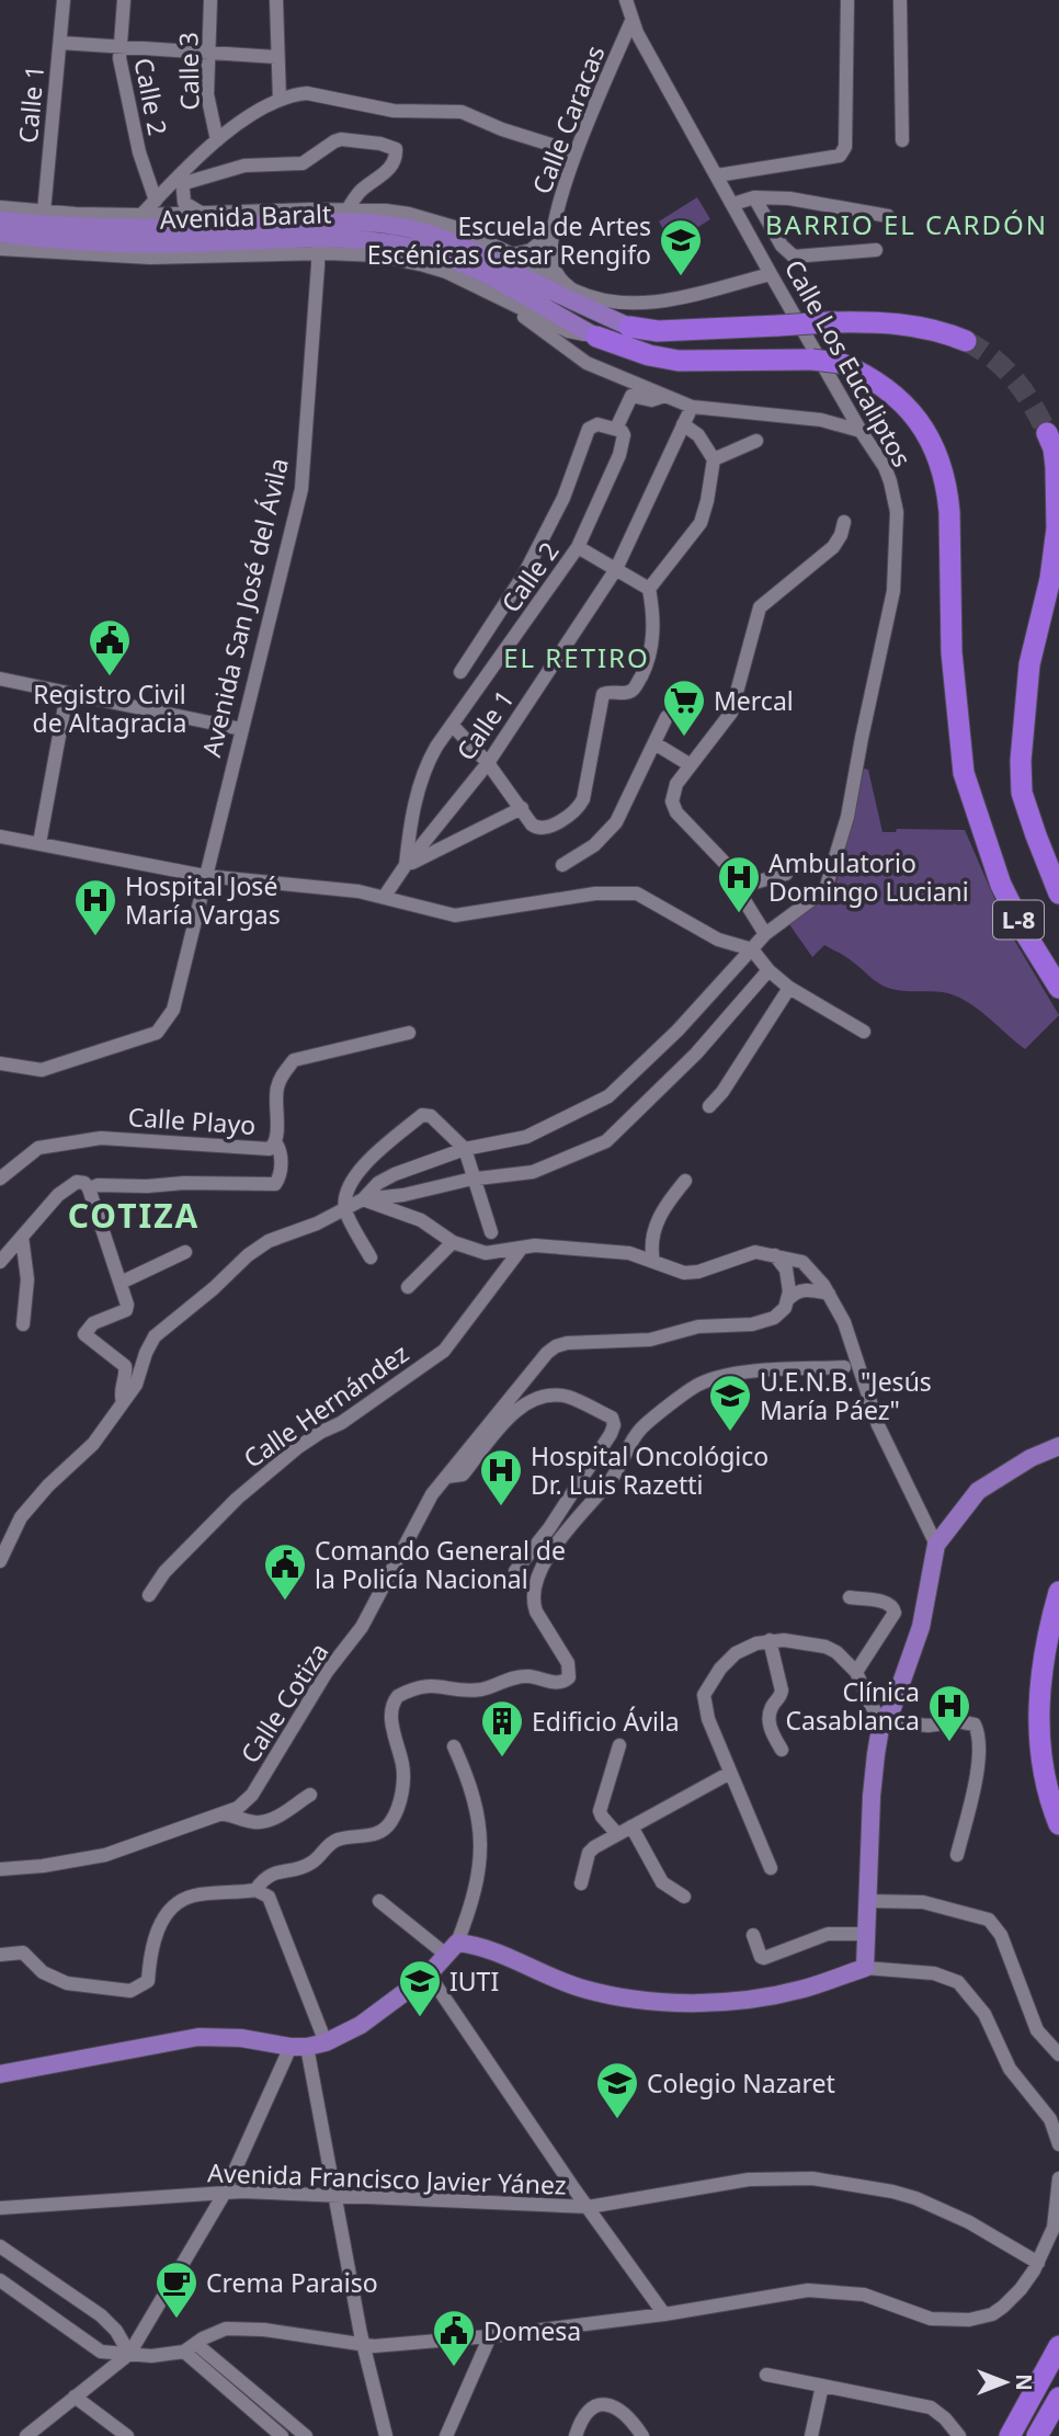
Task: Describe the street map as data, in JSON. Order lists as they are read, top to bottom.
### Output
{
  "streets": {
    "highway": ["L-8"],
    "main road": ["Avenida Baralt"],
    "street": [
      "Calle 3",
      "Calle 2",
      "Calle 1",
      "Calle Caracas",
      "Calle Los Eucaliptos",
      "Avenida San José del Ávila",
      "Calle Playo",
      "Calle Hernández",
      "Calle Cotiza",
      "Avenida Francisco Javier Yánez"
    ]
  },
  "crossings": [
    ["Calle 2", "Calle 1"],
    ["Calle 1", "Avenida Baralt"],
    ["Calle Caracas", "Calle Los Eucaliptos"],
    ["Avenida Baralt", "Calle Los Eucaliptos"],
    ["Avenida Baralt", "Avenida San José del Ávila"],
    ["Avenida Baralt", "L-8"]
  ],
  "districts": ["BARRIO EL CARDÓN", "EL RETIRO", "COTIZA"],
  "places": {
    "school or university": [
      "Escuela de Artes Escénicas Cesar Rengifo",
      "U.E.N.B. \"Jesús María Páez\"",
      "IUTI",
      "Colegio Nazaret"
    ],
    "public building": ["Registro Civil de Altagracia", "Comando General de la Policía Nacional", "Domesa"],
    "supermarket": ["Mercal"],
    "hospital": [
      "Ambulatorio Domingo Luciani",
      "Hospital José María Vargas",
      "Hospital Oncológico Dr. Luis Razetti",
      "Clínica Casablanca"
    ],
    "building": ["Edificio Ávila"],
    "cafe": ["Crema Paraiso"]
  },
  "north": "right"
}
